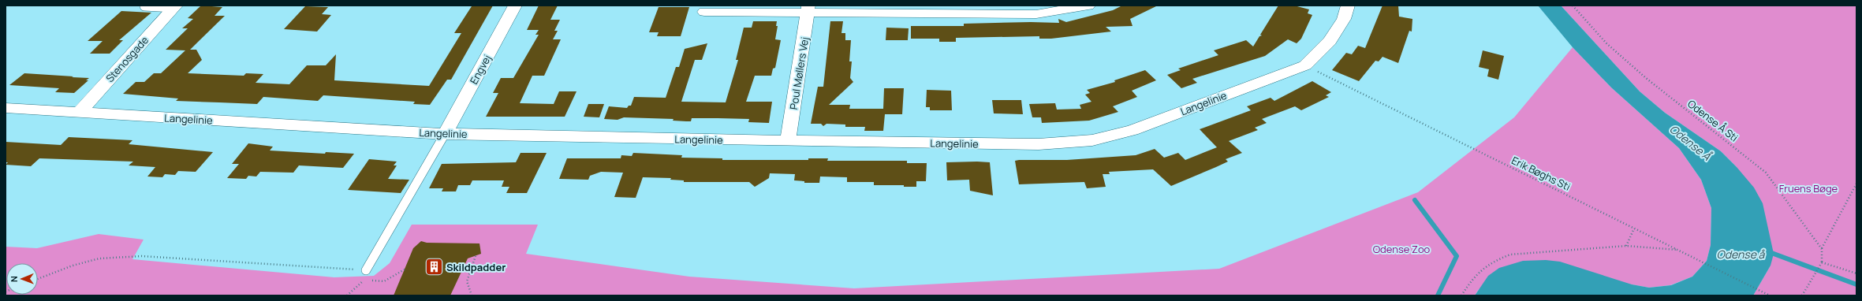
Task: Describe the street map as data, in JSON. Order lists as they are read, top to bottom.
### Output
{
  "streets": {
    "street": [
      "Stenosgade",
      "Engvej",
      "Poul Møllers Vej",
      "Langelinie"
    ],
    "path": ["Odense Å Sti", "Erik Bøghs Sti"]
  },
  "crossings": [
    ["Stenosgade", "Langelinie"],
    ["Engvej", "Langelinie"],
    ["Poul Møllers Vej", "Langelinie"],
    ["Langelinie", "Erik Bøghs Sti"]
  ],
  "water": ["Odense Å", "Odense å"],
  "parks": ["Fruens Bøge", "Odense Zoo"],
  "places": {
    "building": ["Skildpadder"]
  },
  "north": "left"
}
